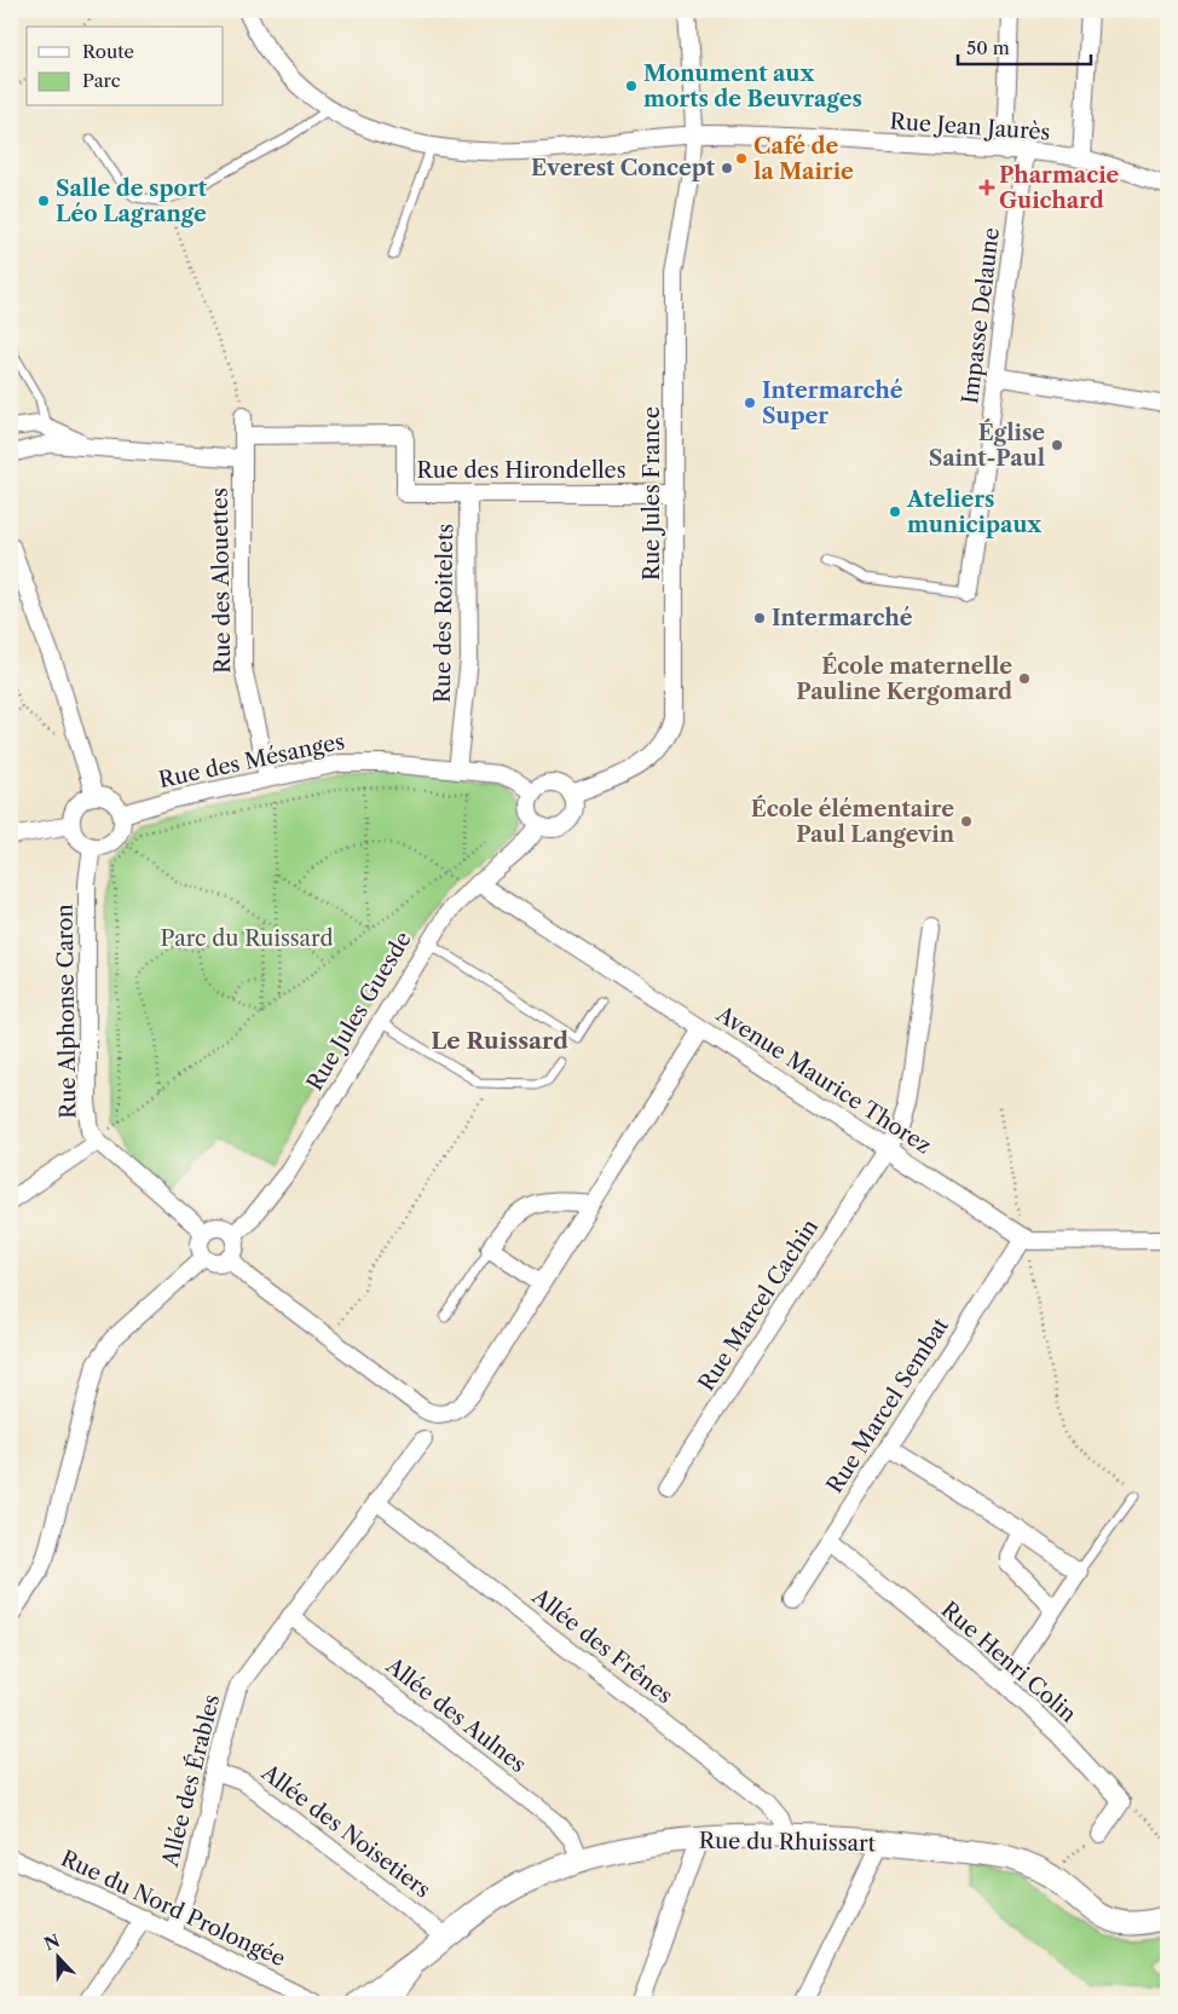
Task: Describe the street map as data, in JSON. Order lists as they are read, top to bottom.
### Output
{
  "streets": {
    "street": [
      "Rue Jean Jaurès",
      "Impasse Delaune",
      "Rue des Hirondelles",
      "Rue Jules France",
      "Rue des Alouettes",
      "Rue des Roitelets",
      "Rue des Mésanges",
      "Rue Alphonse Caron",
      "Rue Jules Guesde",
      "Avenue Maurice Thorez",
      "Rue Marcel Cachin",
      "Rue Marcel Sembat",
      "Allée des Frênes",
      "Rue Henri Colin",
      "Allée des Aulnes",
      "Allée des Érables",
      "Allée des Noisetiers",
      "Rue du Rhuissart",
      "Rue du Nord Prolongée"
    ]
  },
  "crossings": [
    ["Rue Jean Jaurès", "Impasse Delaune"],
    ["Rue Jean Jaurès", "Rue Jules France"],
    ["Rue des Hirondelles", "Rue Jules France"],
    ["Rue des Hirondelles", "Rue des Alouettes"],
    ["Rue des Hirondelles", "Rue des Roitelets"],
    ["Rue Jules France", "Rue des Mésanges"],
    ["Rue Jules France", "Rue Jules Guesde"],
    ["Rue des Alouettes", "Rue des Mésanges"],
    ["Rue des Roitelets", "Rue des Mésanges"],
    ["Rue des Mésanges", "Rue Alphonse Caron"],
    ["Rue des Mésanges", "Rue Jules Guesde"],
    ["Rue Alphonse Caron", "Rue Jules Guesde"],
    ["Rue Jules Guesde", "Avenue Maurice Thorez"],
    ["Avenue Maurice Thorez", "Rue Marcel Cachin"],
    ["Avenue Maurice Thorez", "Rue Marcel Sembat"],
    ["Rue Marcel Sembat", "Rue Henri Colin"],
    ["Allée des Frênes", "Allée des Érables"],
    ["Allée des Frênes", "Rue du Rhuissart"],
    ["Allée des Aulnes", "Allée des Érables"],
    ["Allée des Aulnes", "Rue du Rhuissart"],
    ["Allée des Érables", "Allée des Noisetiers"],
    ["Allée des Érables", "Rue du Nord Prolongée"],
    ["Allée des Noisetiers", "Rue du Rhuissart"]
  ],
  "districts": ["Le Ruissard"],
  "parks": ["Parc du Ruissard"],
  "places": {
    "other": [
      "Monument aux morts de Beuvrages",
      "Café de la Mairie",
      "Everest Concept",
      "Salle de sport Léo Lagrange",
      "Intermarché Super",
      "Église Saint-Paul",
      "Ateliers municipaux",
      "Intermarché",
      "École maternelle Pauline Kergomard",
      "École élémentaire Paul Langevin"
    ],
    "health": ["Pharmacie Guichard"]
  },
  "legend": ["Route", "Parc"],
  "scale_bar": "50 m",
  "north": "top"
}
